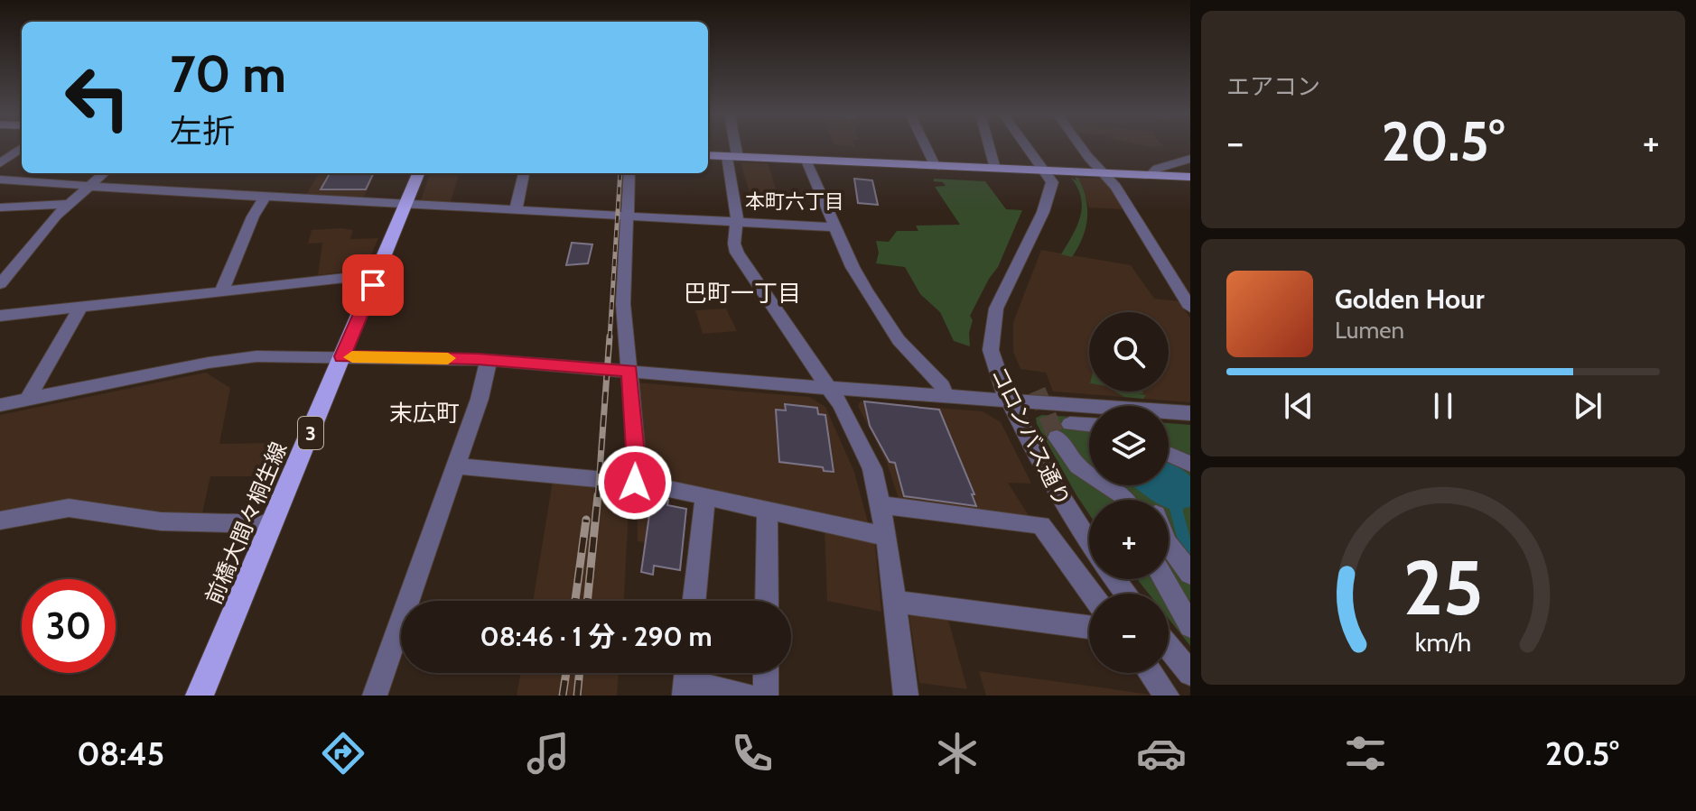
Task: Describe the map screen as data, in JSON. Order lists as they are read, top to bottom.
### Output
{
  "streets": {
    "main road": ["3", "前橋大間々桐生線"],
    "street": ["コロンバス通り"]
  },
  "districts": ["本町六丁目", "巴町一丁目", "末広町"],
  "page": {
    "tile": "エアコン",
    "turn": ["70 m", "左折"],
    "heat": ["−", "20.5°", "+"],
    "song": ["Golden Hour", "Lumen"],
    "map_buttons": ["+", "−"],
    "limit": "30",
    "trip": "08:46 · 1 分 · 290 m",
    "tabs": ["08:45", "20.5°"],
    "gauge": ["25", "km/h"]
  }
}
